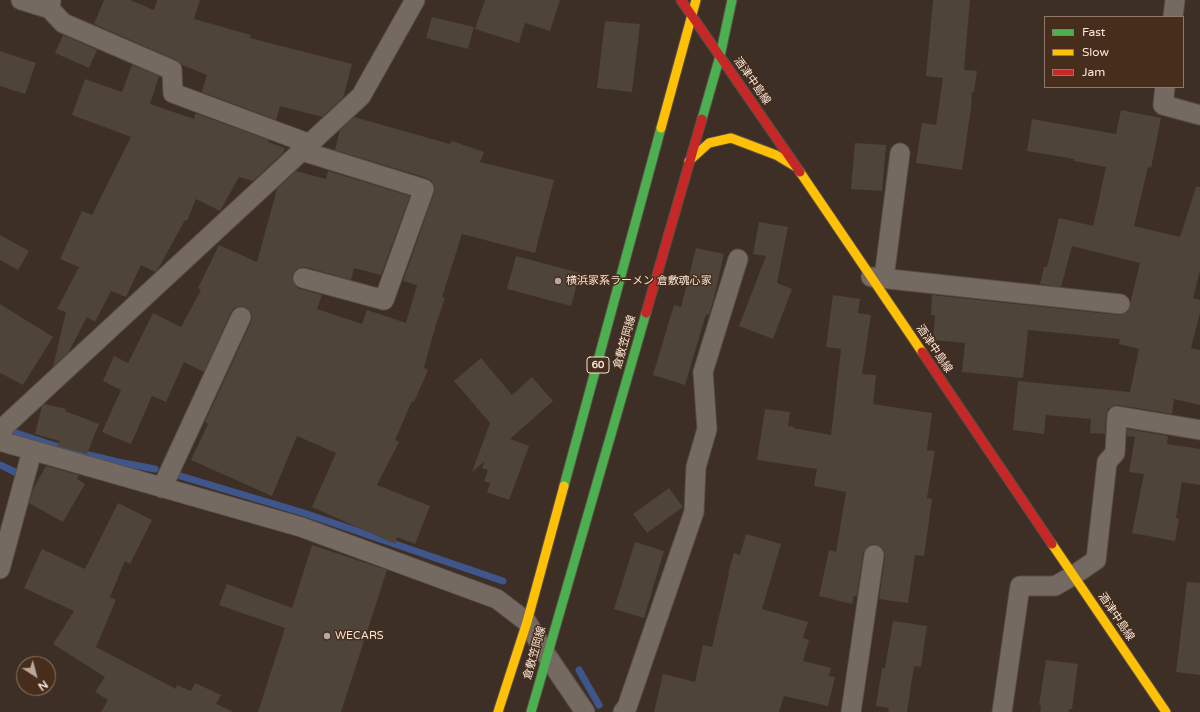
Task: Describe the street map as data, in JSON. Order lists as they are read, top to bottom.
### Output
{
  "streets": {
    "main road": ["酒津中島線", "倉敷笠岡線", "60"]
  },
  "crossings": [
    ["酒津中島線", "倉敷笠岡線"]
  ],
  "places": ["横浜家系ラーメン 倉敷魂心家", "WECARS"],
  "legend": ["Fast", "Slow", "Jam"],
  "north": "bottom right"
}
